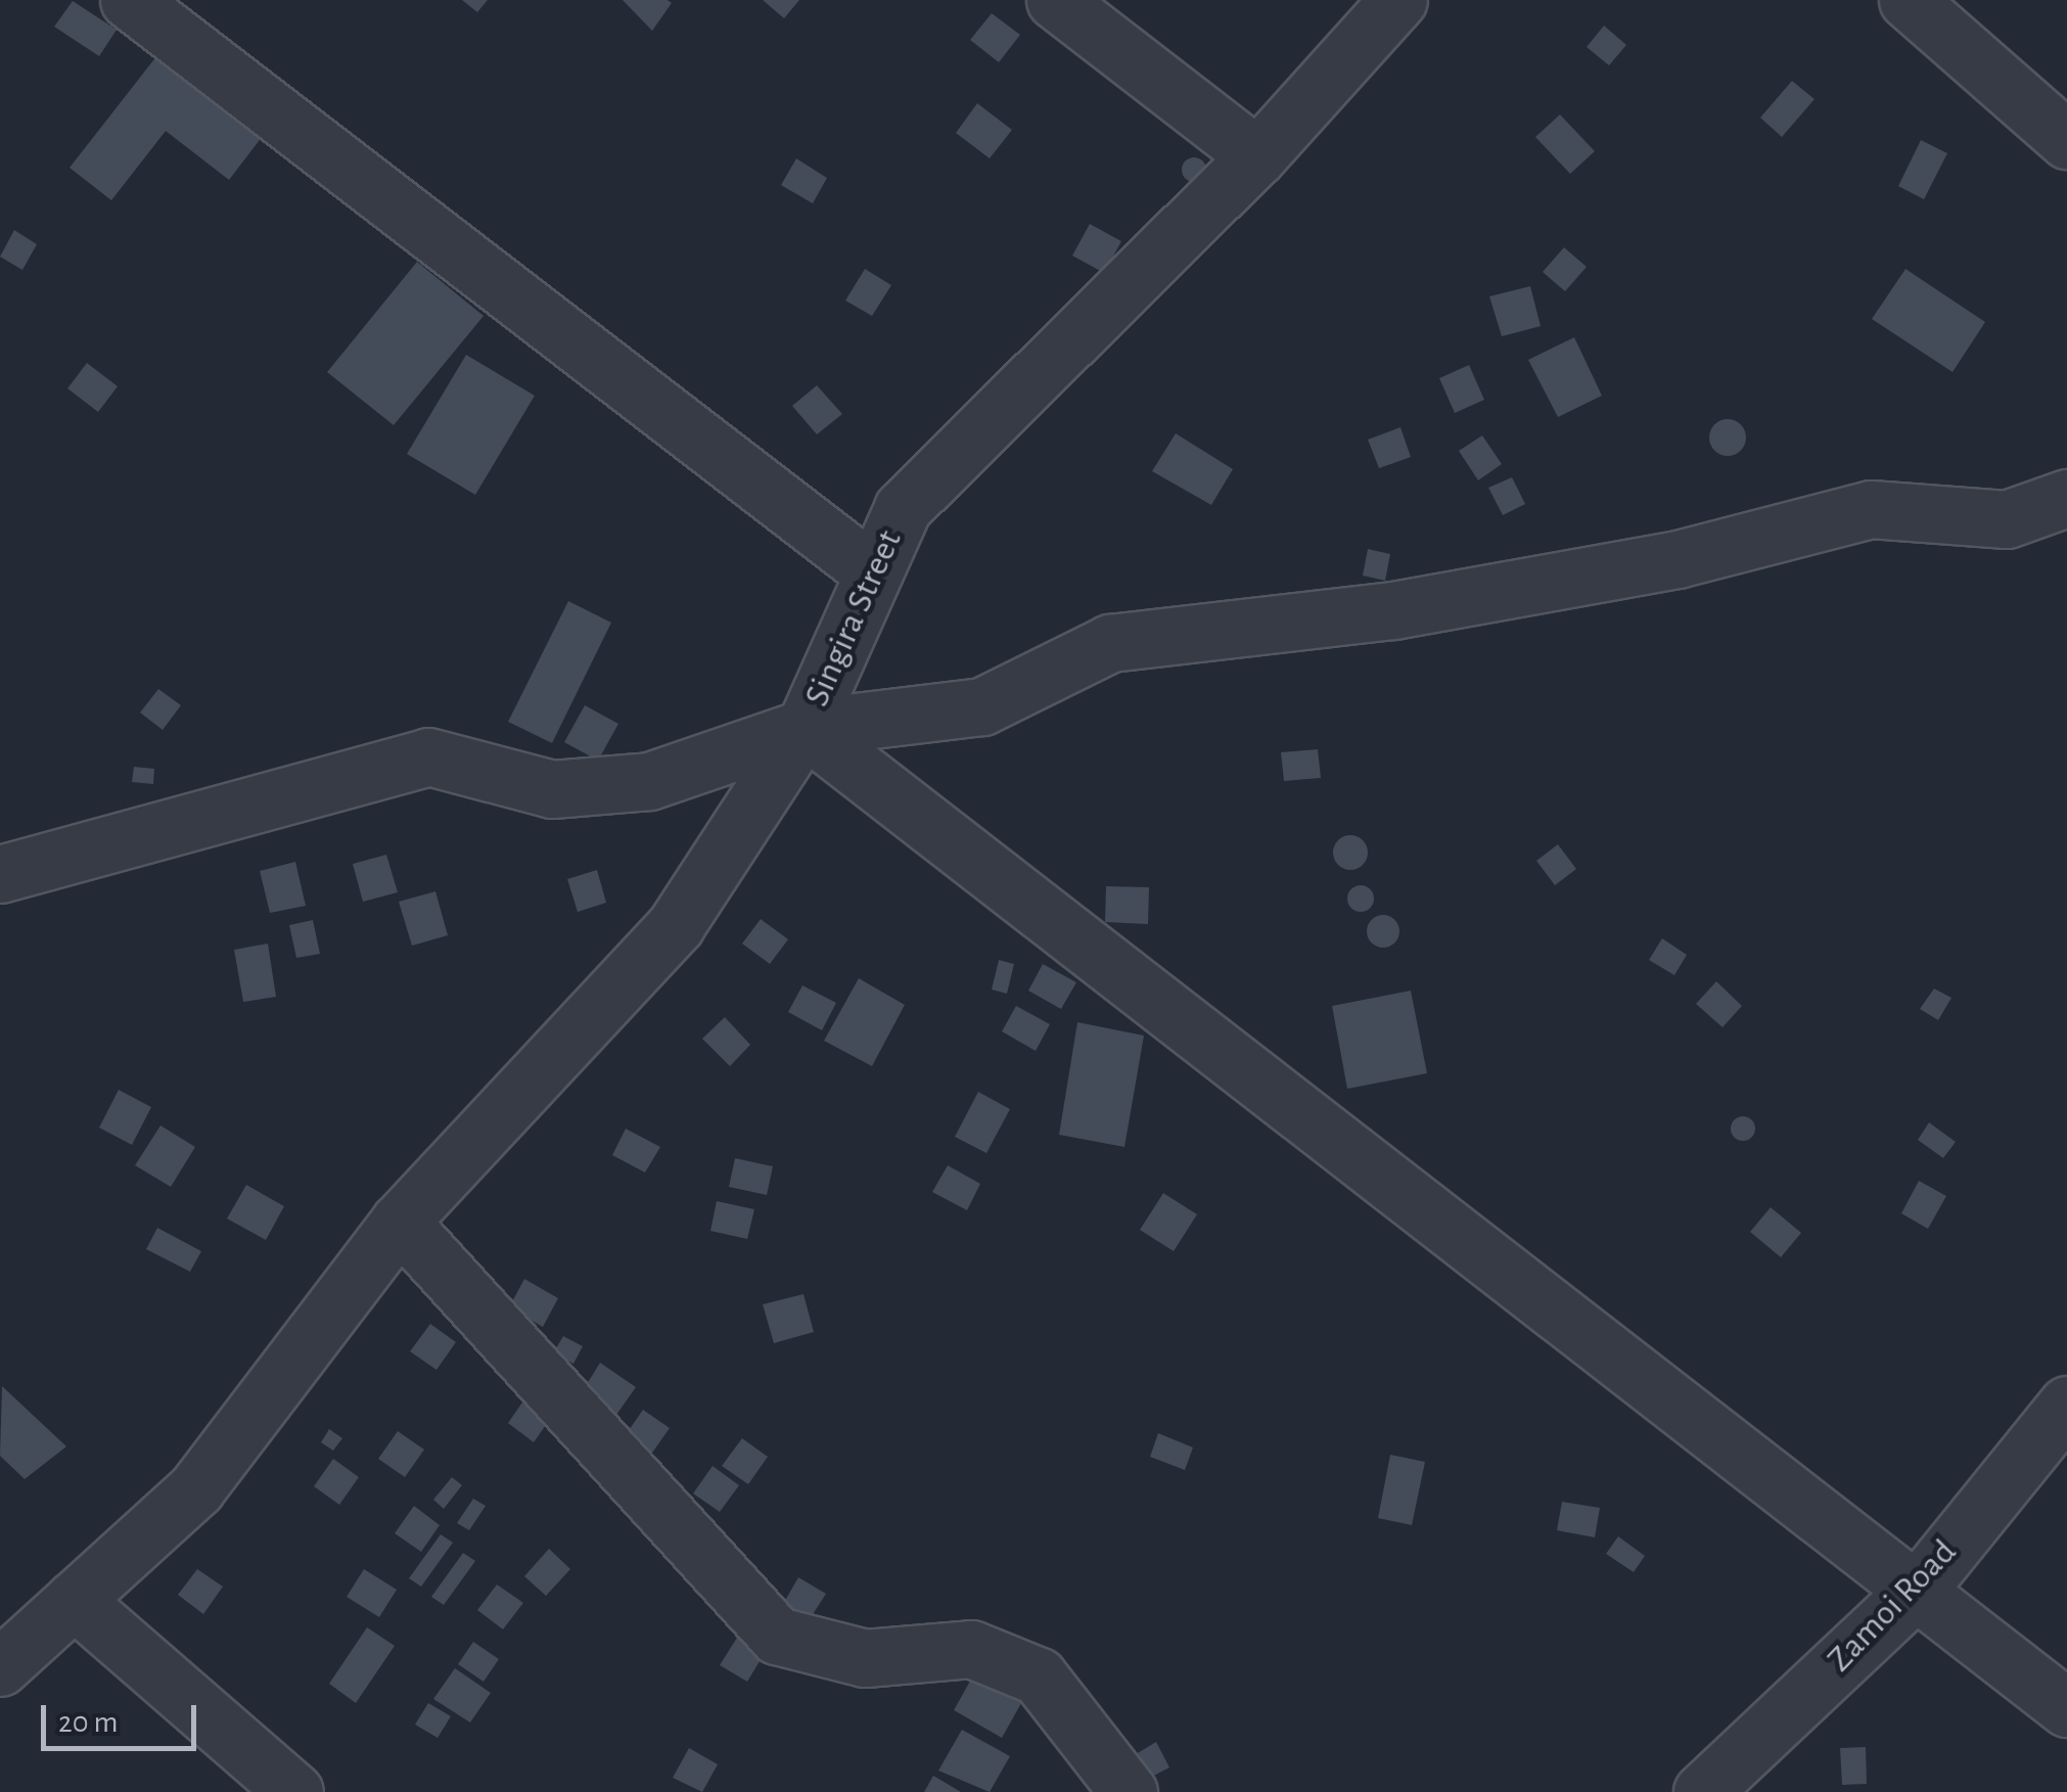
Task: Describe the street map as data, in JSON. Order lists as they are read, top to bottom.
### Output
{
  "streets": {
    "street": ["Singira Street", "Zamoi Road"]
  },
  "scale_bar": "20 m"
}
